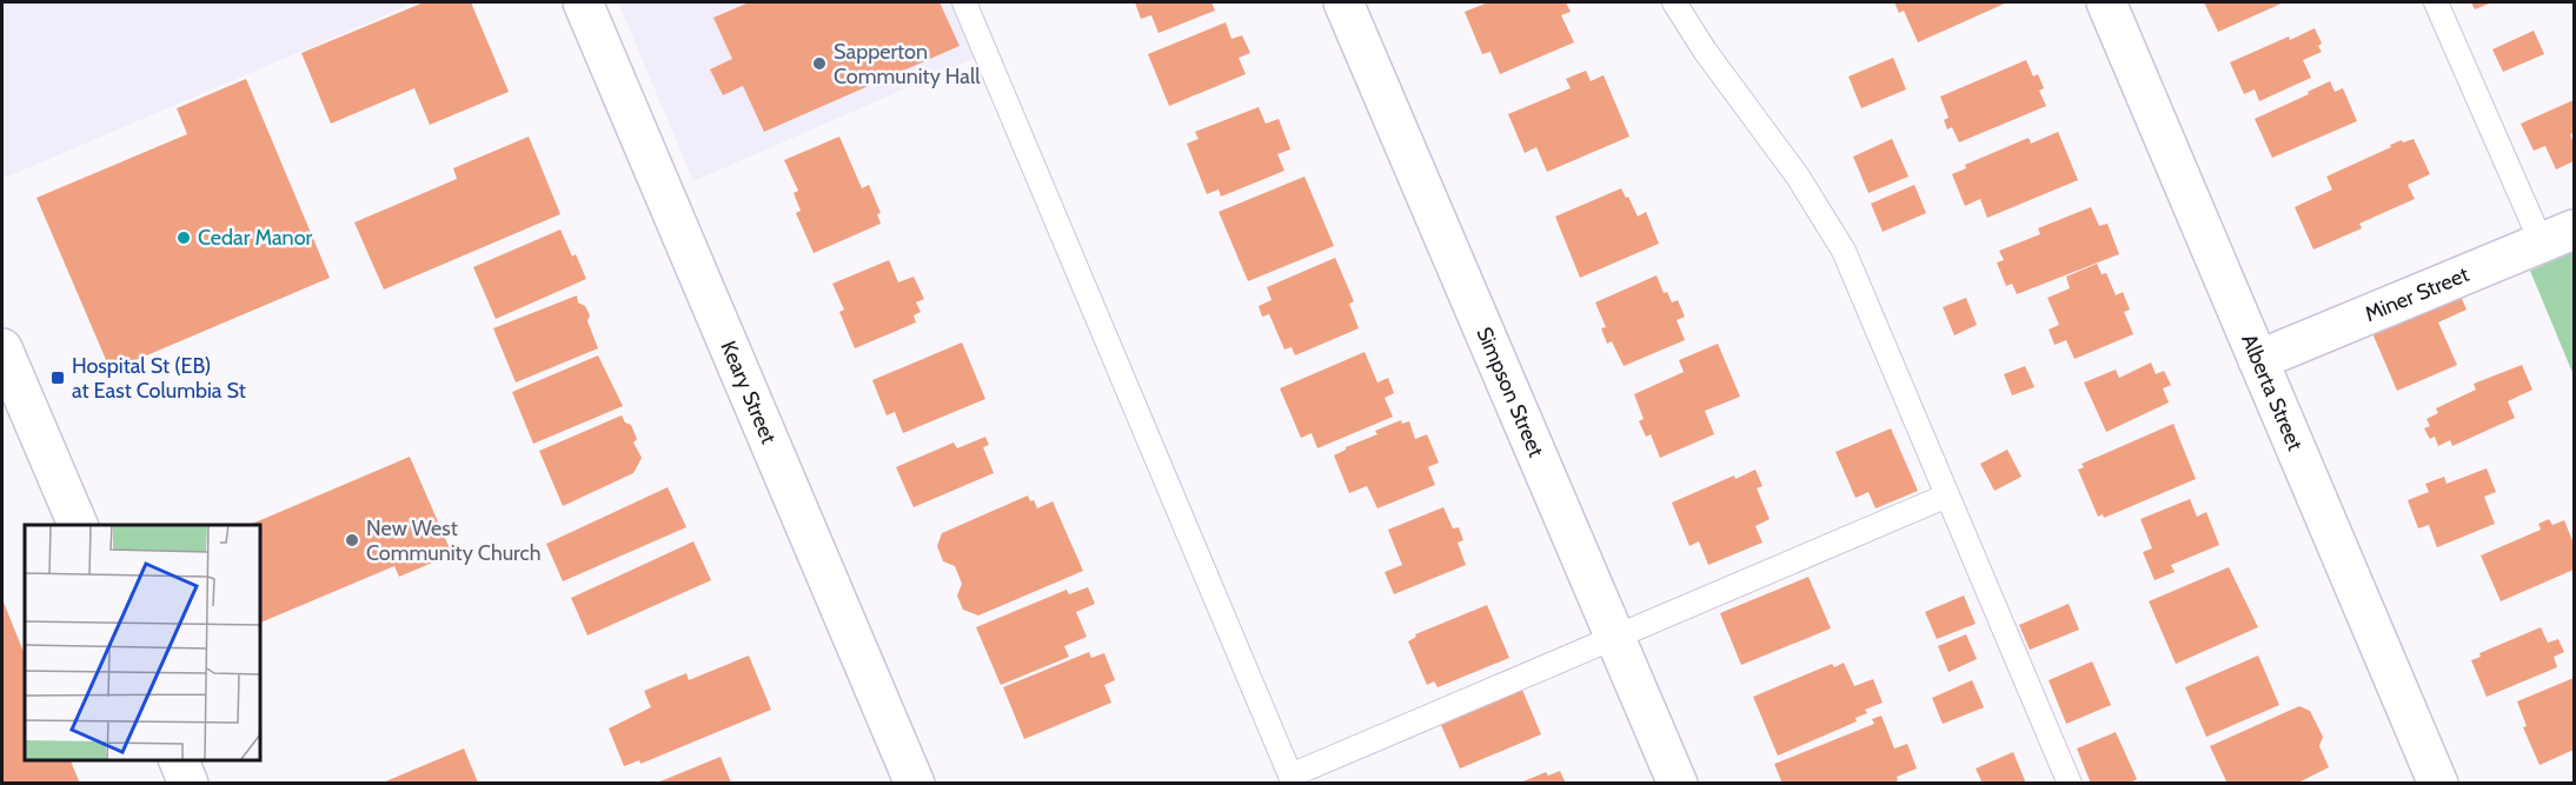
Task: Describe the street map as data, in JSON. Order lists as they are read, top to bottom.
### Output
{
  "streets": {
    "street": [
      "Miner Street",
      "Keary Street",
      "Simpson Street",
      "Alberta Street"
    ]
  },
  "crossings": [
    ["Miner Street", "Alberta Street"]
  ],
  "places": {
    "other": ["Sapperton Community Hall", "Cedar Manor", "New West Community Church"],
    "transit": ["Hospital St (EB) at East Columbia St"]
  }
}
